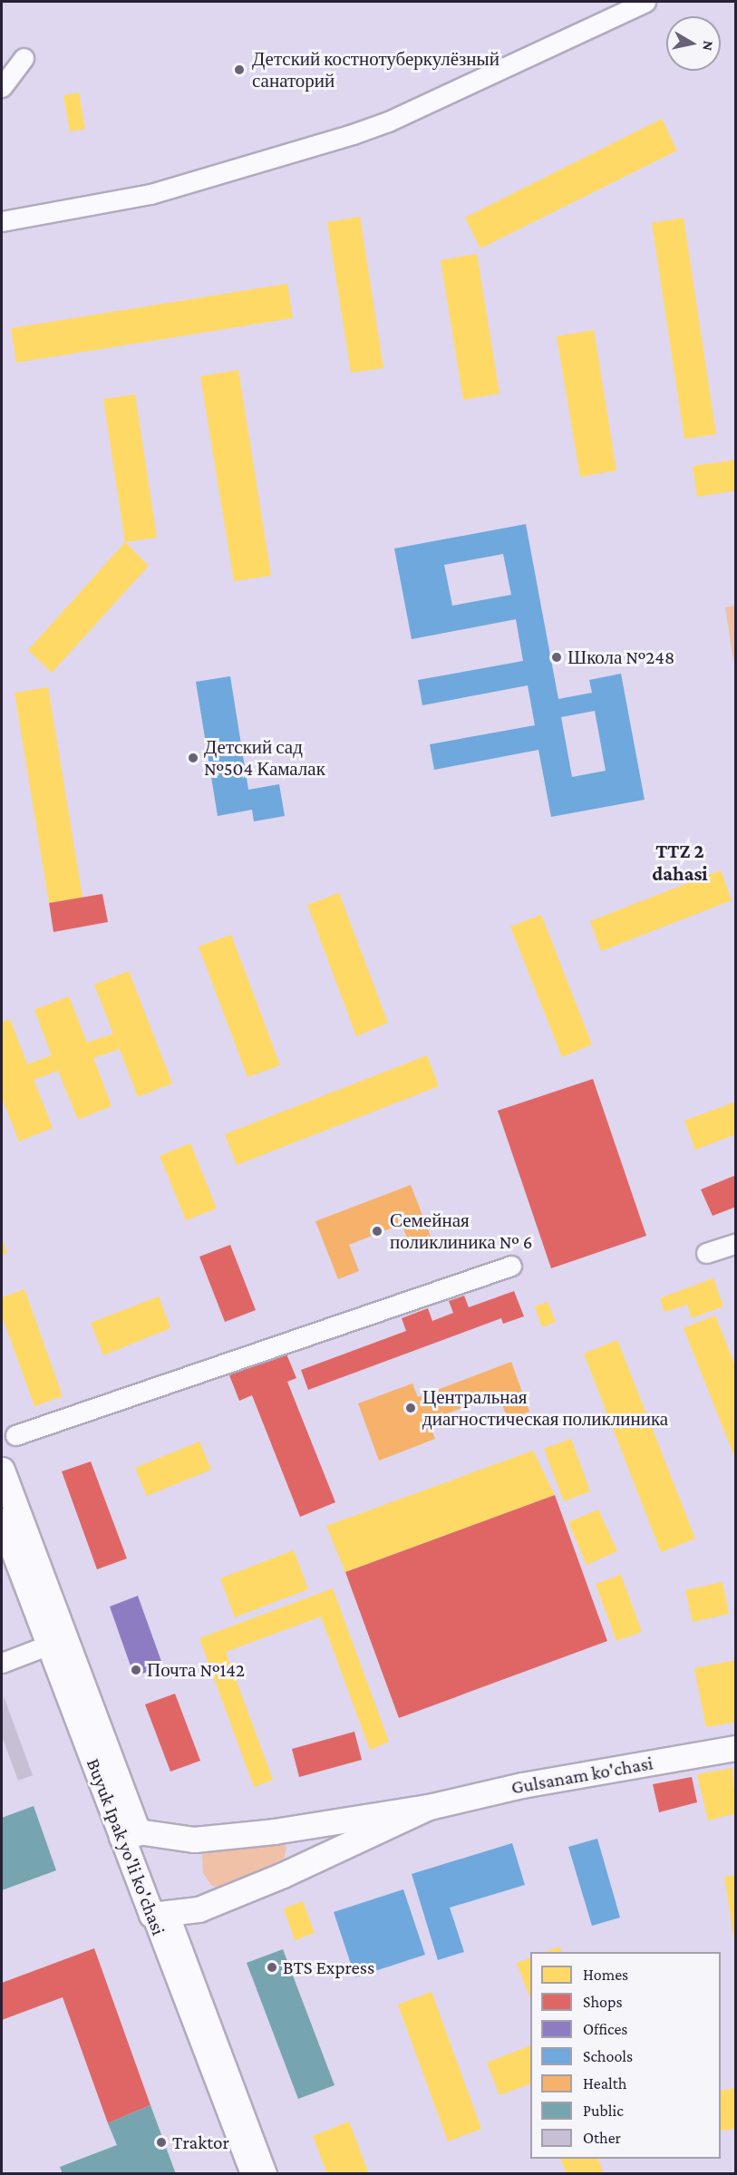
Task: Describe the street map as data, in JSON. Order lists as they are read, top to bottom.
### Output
{
  "streets": {
    "main road": ["Gulsanam ko'chasi", "Buyuk Ipak yo'li ko'chasi"]
  },
  "crossings": [
    ["Gulsanam ko'chasi", "Buyuk Ipak yo'li ko'chasi"]
  ],
  "districts": ["TTZ 2 dahasi"],
  "places": [
    "Детский костнотуберкулёзный санаторий",
    "Школа №248",
    "Детский сад №504 Камалак",
    "Семейная поликлиника № 6",
    "Центральная диагностическая поликлиника",
    "Почта №142",
    "BTS Express",
    "Traktor"
  ],
  "legend": [
    "Homes",
    "Shops",
    "Offices",
    "Schools",
    "Health",
    "Public",
    "Other"
  ],
  "north": "right"
}
